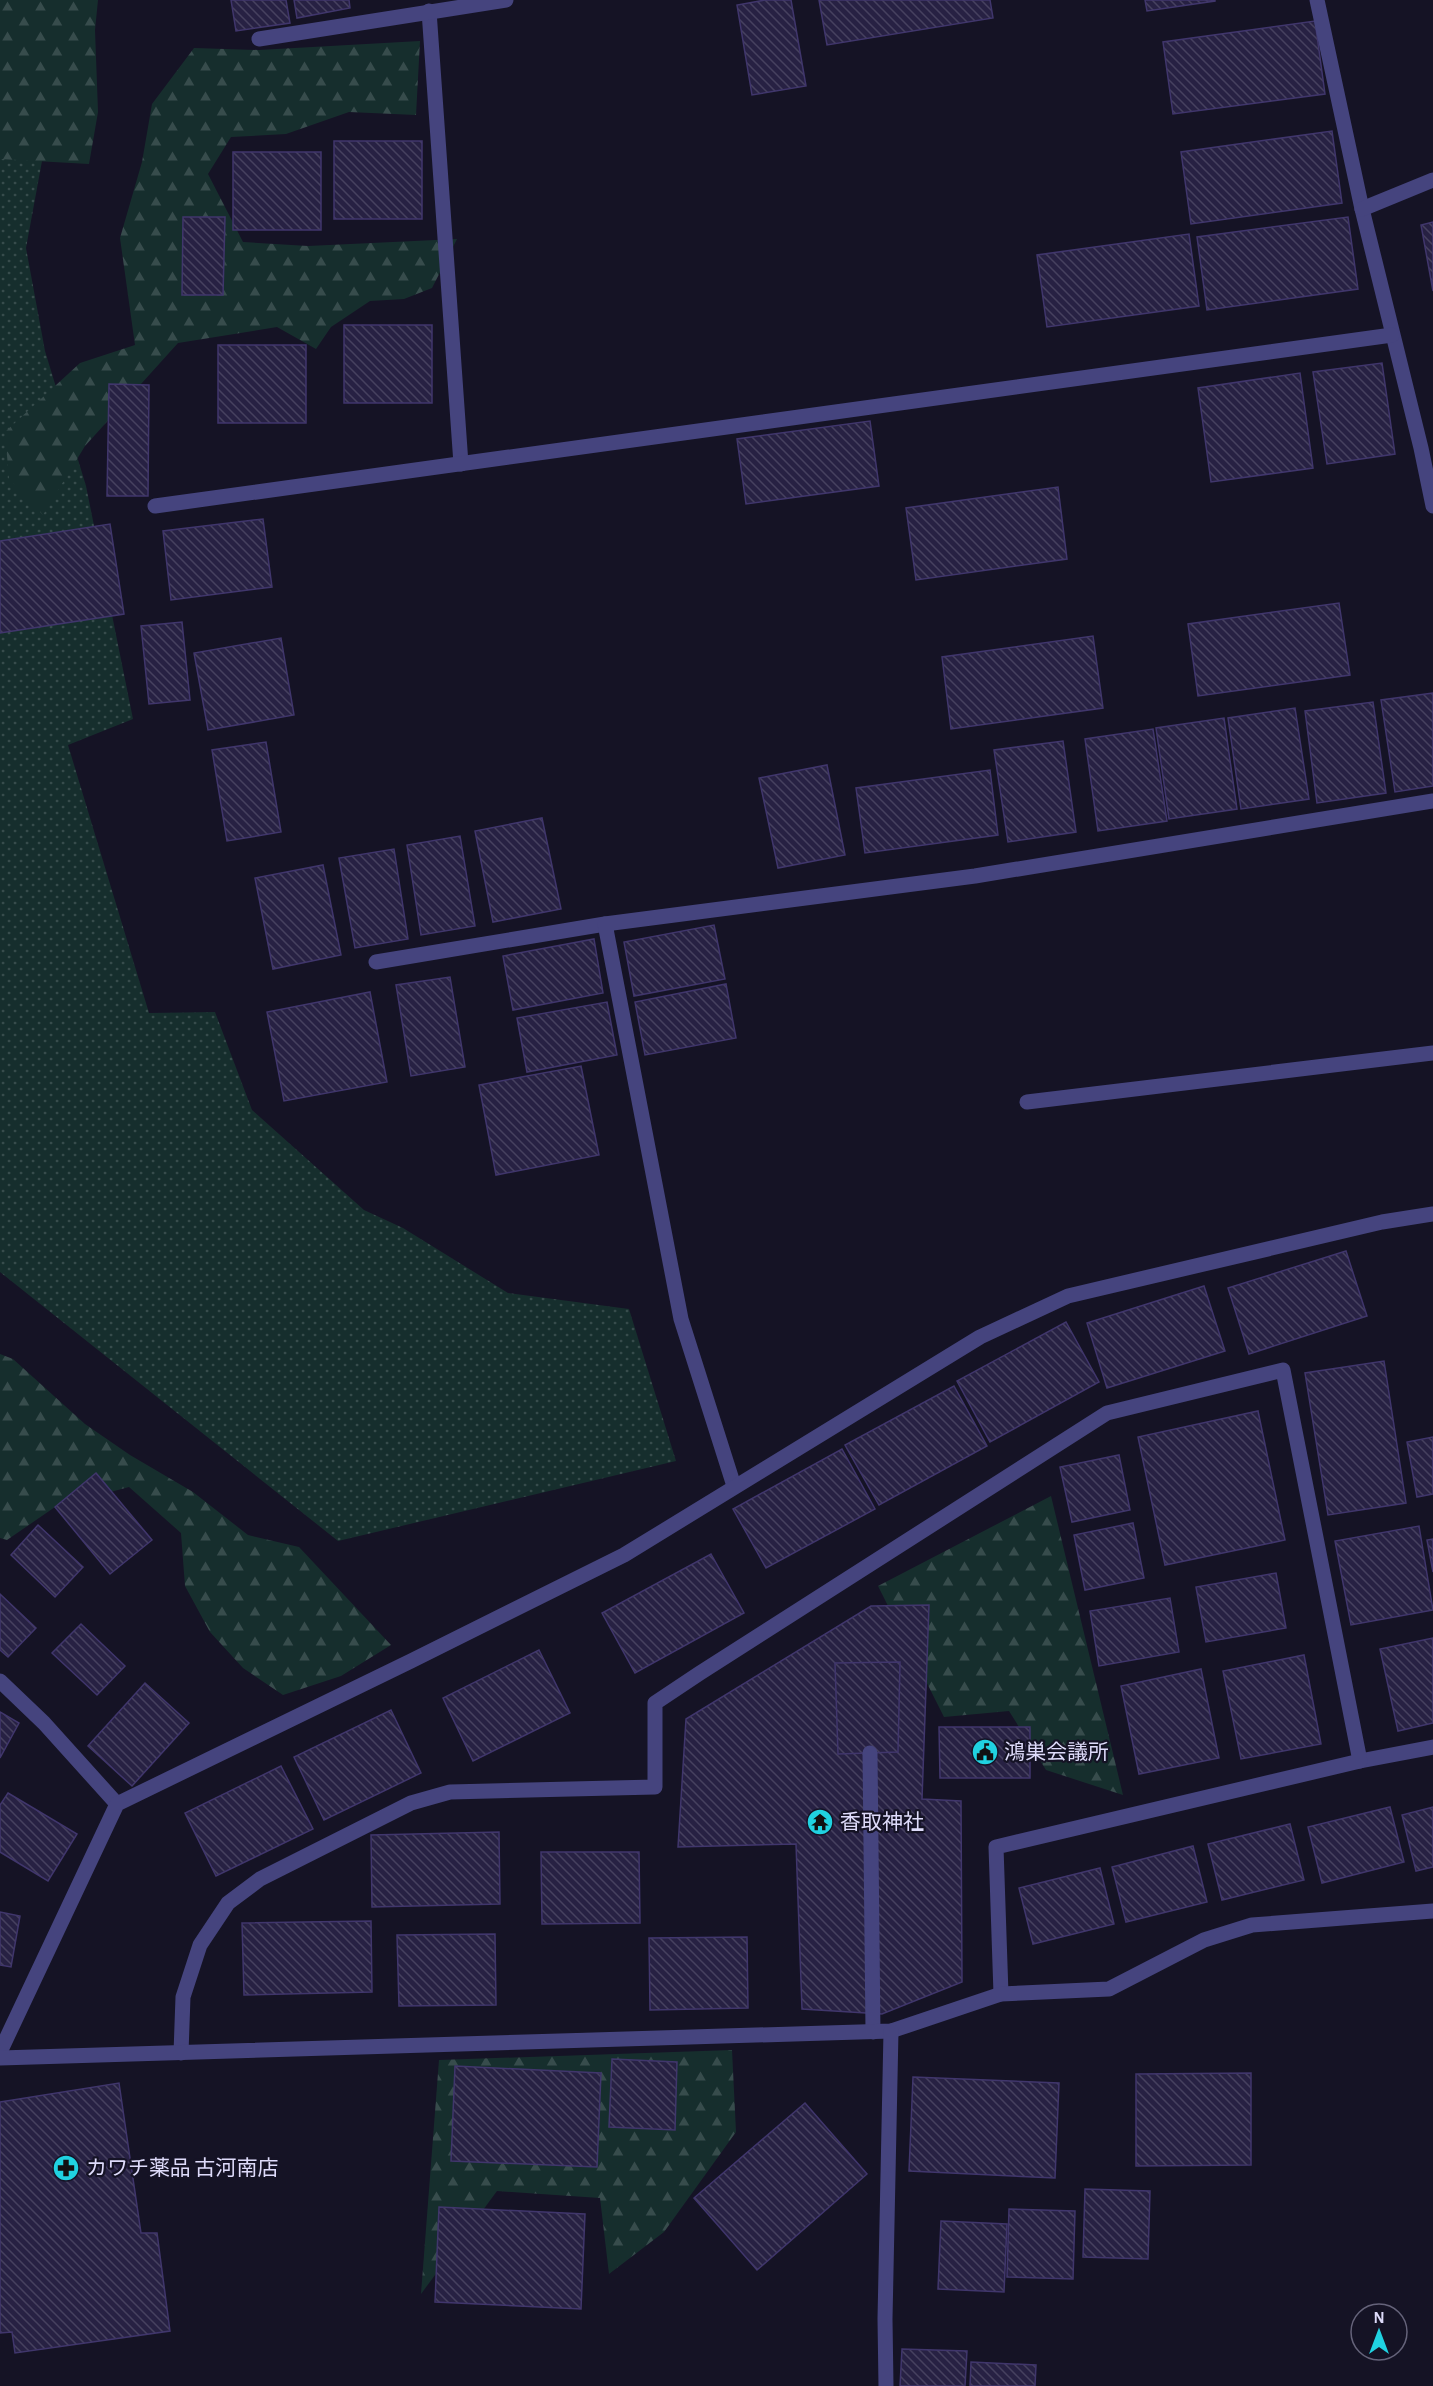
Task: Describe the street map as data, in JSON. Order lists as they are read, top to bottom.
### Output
{
  "places": {
    "public building": ["鴻巣会議所"],
    "temple": ["香取神社"],
    "pharmacy": ["カワチ薬品 古河南店"]
  },
  "north": "top"
}
